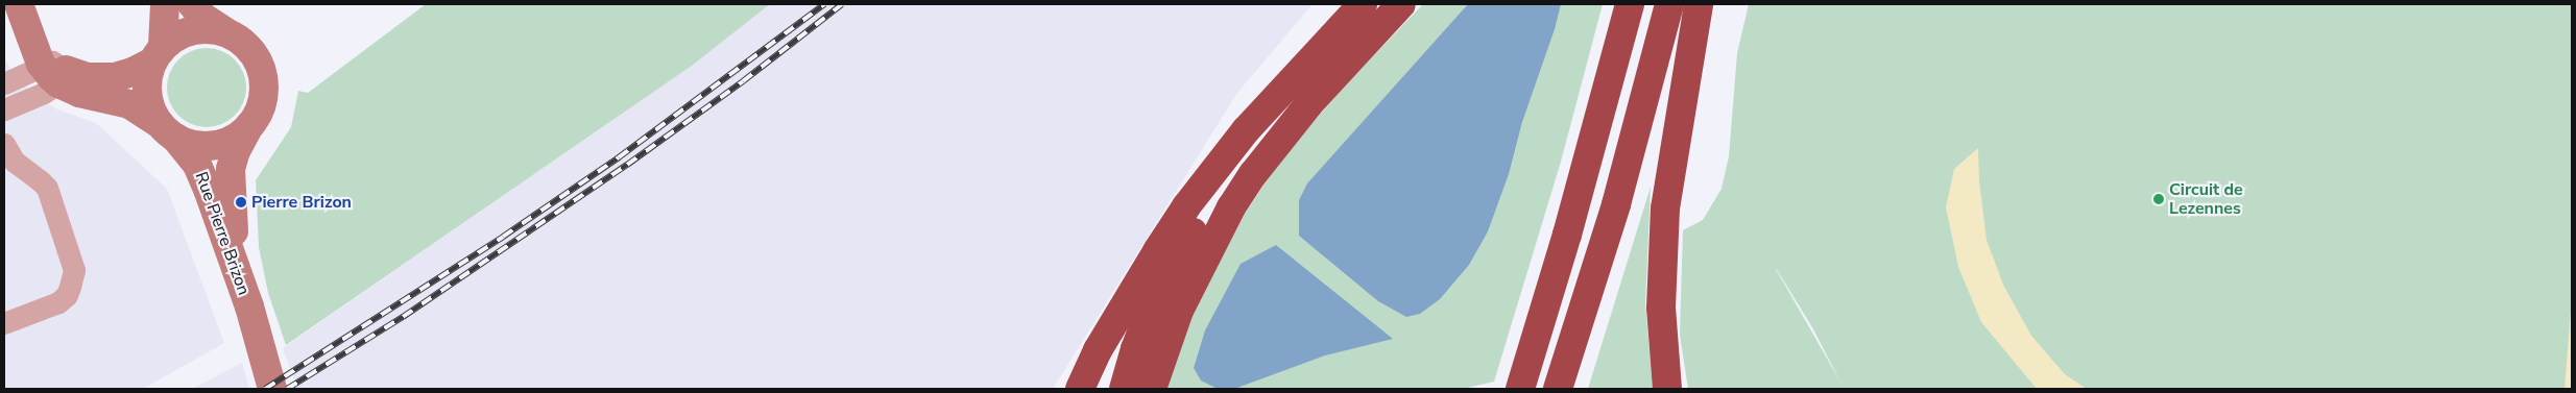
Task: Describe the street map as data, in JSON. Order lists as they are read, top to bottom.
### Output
{
  "streets": {
    "main road": ["Rue Pierre Brizon"]
  },
  "places": ["Circuit de Lezennes", "Pierre Brizon"]
}
